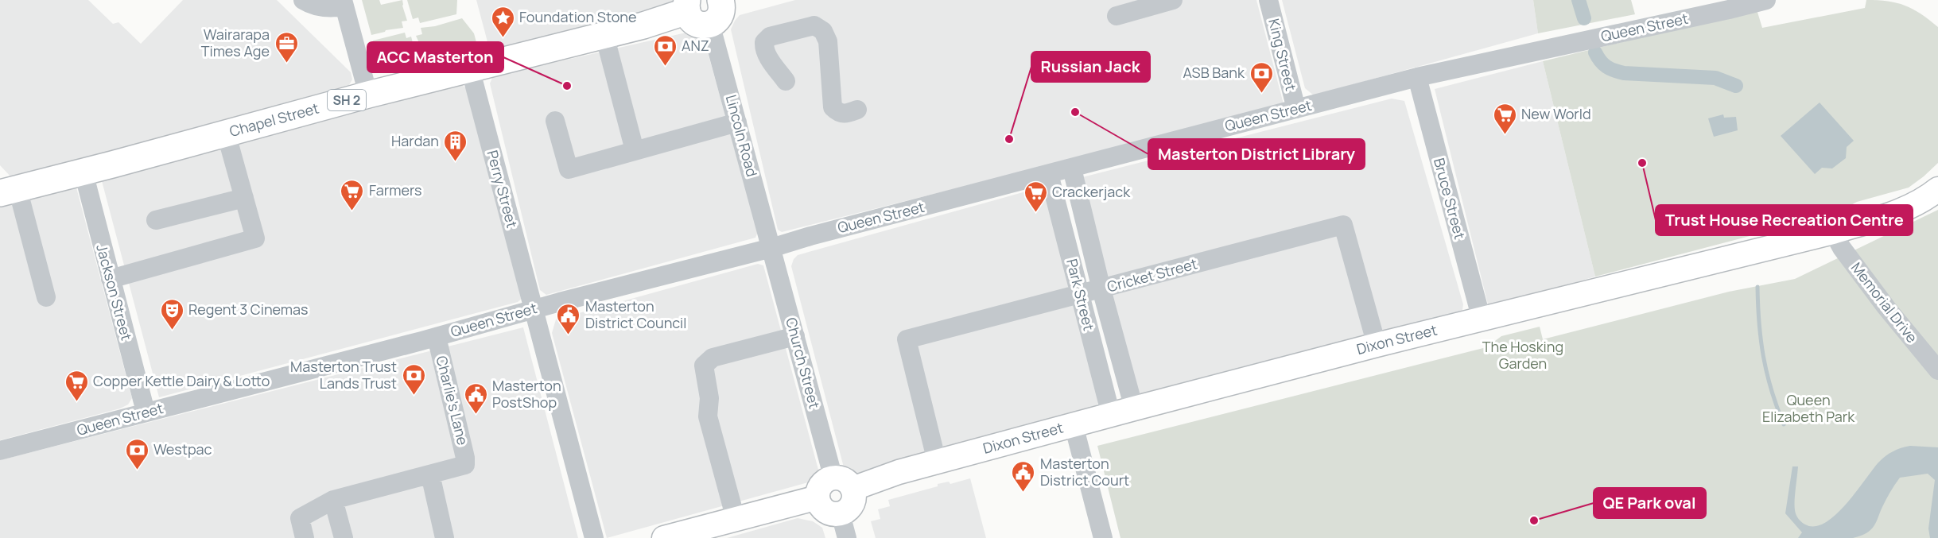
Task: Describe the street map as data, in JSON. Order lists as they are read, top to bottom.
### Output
{
  "streets": {
    "highway": ["SH 2", "Chapel Street"],
    "main road": ["Dixon Street"],
    "street": [
      "Queen Street",
      "King Street",
      "Lincoln Road",
      "Perry Street",
      "Bruce Street",
      "Cricket Street",
      "Jackson Street",
      "Park Street",
      "Memorial Drive",
      "Church Street",
      "Charlie's Lane"
    ]
  },
  "crossings": [
    ["Queen Street", "King Street"],
    ["Queen Street", "Lincoln Road"],
    ["Queen Street", "Perry Street"],
    ["Queen Street", "Bruce Street"],
    ["Queen Street", "Jackson Street"],
    ["Queen Street", "Park Street"],
    ["Queen Street", "Church Street"],
    ["Queen Street", "Charlie's Lane"],
    ["SH 2", "Chapel Street"],
    ["SH 2", "Lincoln Road"],
    ["Chapel Street", "Perry Street"],
    ["Chapel Street", "Jackson Street"],
    ["Lincoln Road", "Church Street"],
    ["Bruce Street", "Dixon Street"],
    ["Cricket Street", "Park Street"],
    ["Cricket Street", "Dixon Street"],
    ["Park Street", "Dixon Street"],
    ["Memorial Drive", "Dixon Street"],
    ["Dixon Street", "Church Street"]
  ],
  "parks": ["The Hosking Garden", "Queen Elizabeth Park"],
  "places": {
    "place": ["Foundation Stone"],
    "office": ["Wairarapa Times Age"],
    "bank": [
      "ANZ",
      "ASB Bank",
      "Masterton Trust Lands Trust",
      "Westpac"
    ],
    "other": [
      "ACC Masterton",
      "Masterton District Library",
      "Russian Jack",
      "Trust House Recreation Centre",
      "QE Park oval"
    ],
    "supermarket": [
      "New World",
      "Farmers",
      "Crackerjack",
      "Copper Kettle Dairy & Lotto"
    ],
    "building": ["Hardan"],
    "theatre": ["Regent 3 Cinemas"],
    "public building": ["Masterton District Council", "Masterton PostShop", "Masterton District Court"]
  }
}
